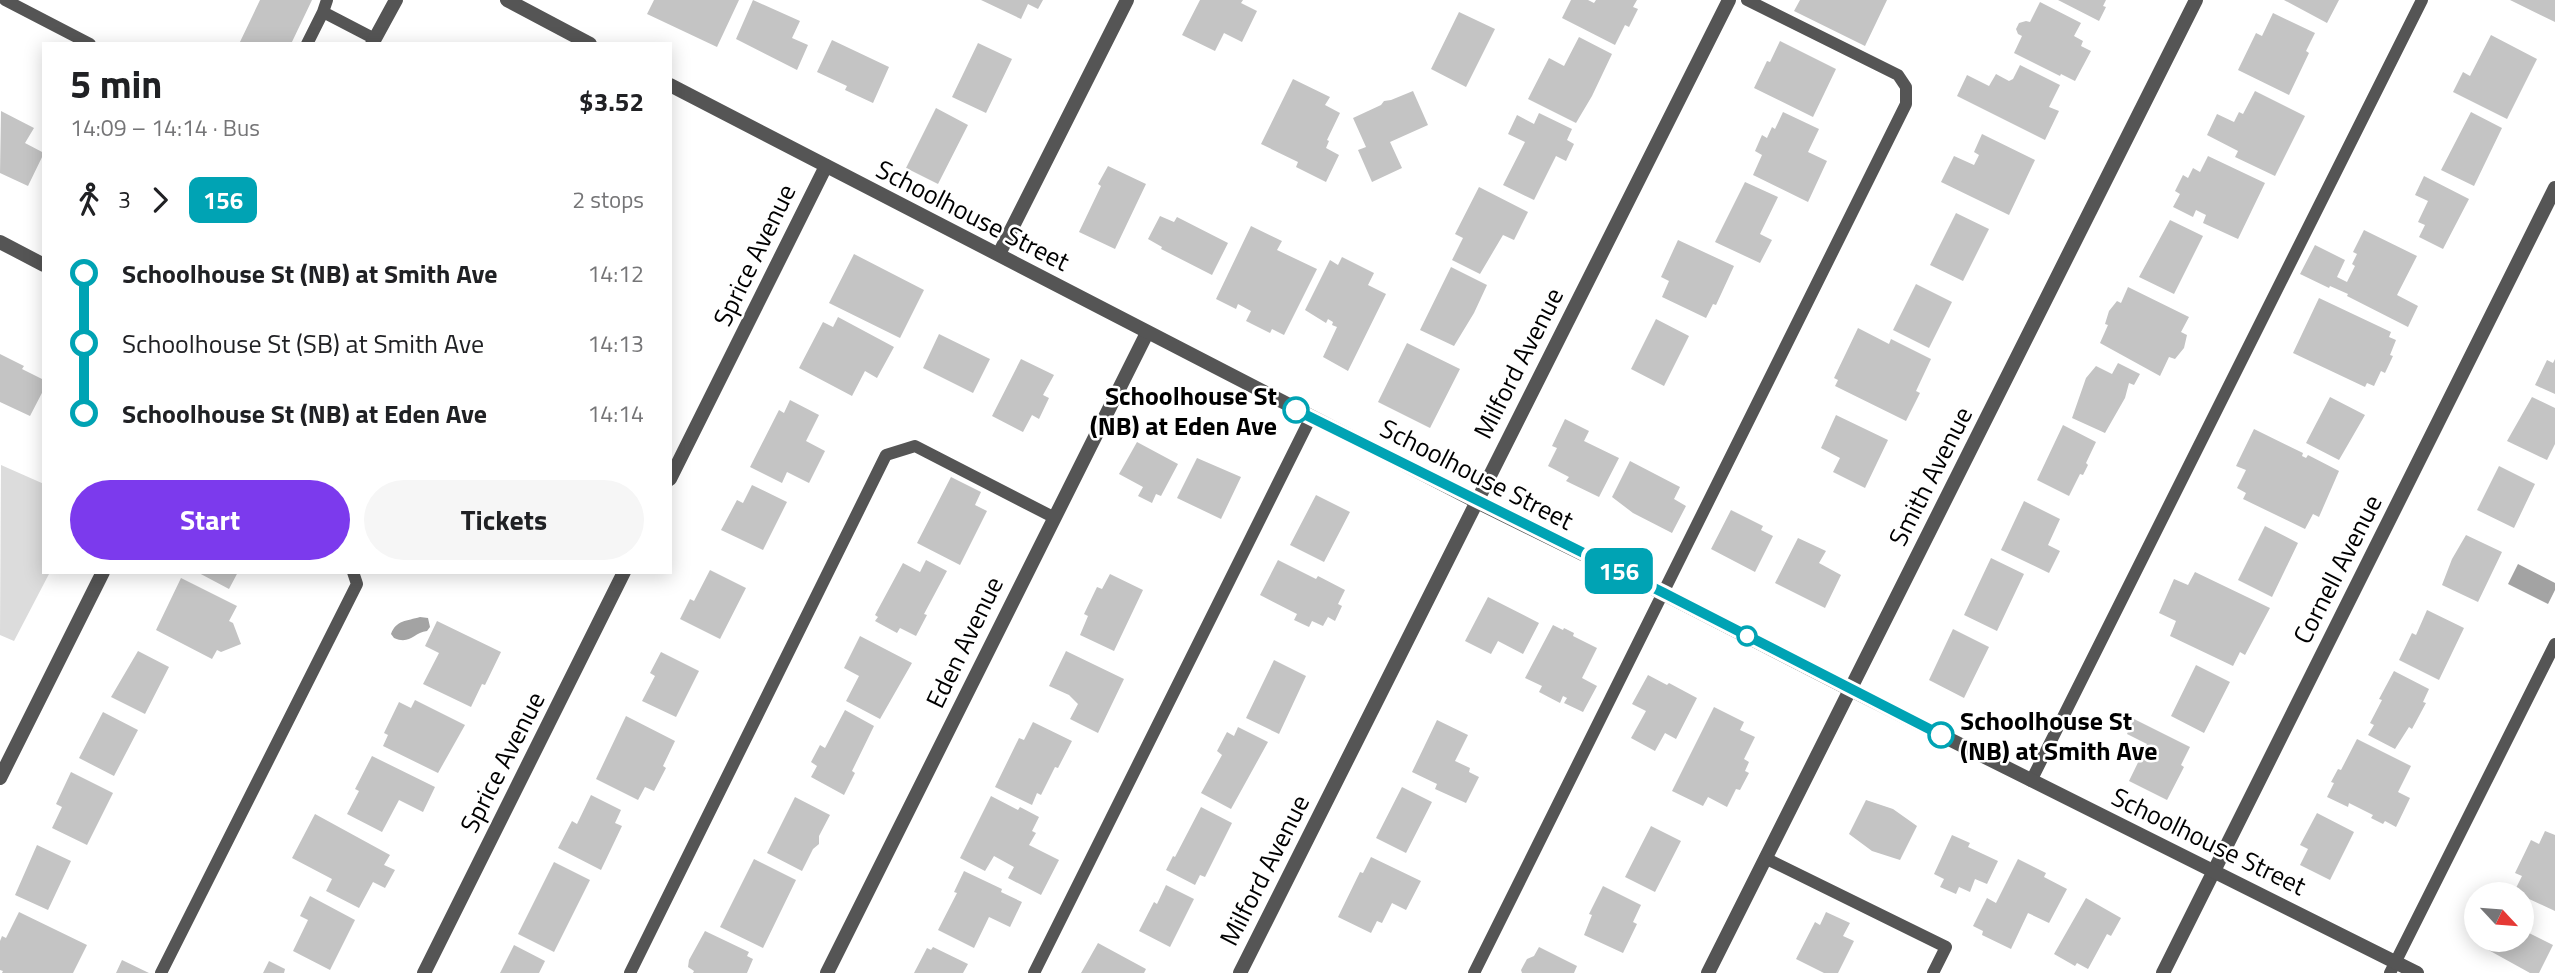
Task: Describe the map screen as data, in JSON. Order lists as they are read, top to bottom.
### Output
{
  "streets": {
    "street": [
      "Schoolhouse Street",
      "Sprice Avenue",
      "Milford Avenue",
      "Smith Avenue",
      "Cornell Avenue",
      "Eden Avenue"
    ]
  },
  "crossings": [
    ["Schoolhouse Street", "Sprice Avenue"],
    ["Schoolhouse Street", "Milford Avenue"],
    ["Schoolhouse Street", "Smith Avenue"],
    ["Schoolhouse Street", "Cornell Avenue"],
    ["Schoolhouse Street", "Eden Avenue"]
  ],
  "places": ["Schoolhouse St (NB) at Eden Ave", "Schoolhouse St (NB) at Smith Ave"],
  "lines": ["bus line 156"],
  "north": "bottom right",
  "page": {
    "on_map": "156",
    "heading": ["5 min", "14:09 – 14:14 · Bus", "$3.52"],
    "legs": ["3", "156", "2 stops"],
    "list": [
      {
        "name": "Schoolhouse St (NB) at Smith Ave",
        "value": "14:12"
      },
      {
        "name": "Schoolhouse St (SB) at Smith Ave",
        "value": "14:13"
      },
      {
        "name": "Schoolhouse St (NB) at Eden Ave",
        "value": "14:14"
      }
    ],
    "buttons": ["Start", "Tickets"]
  }
}
